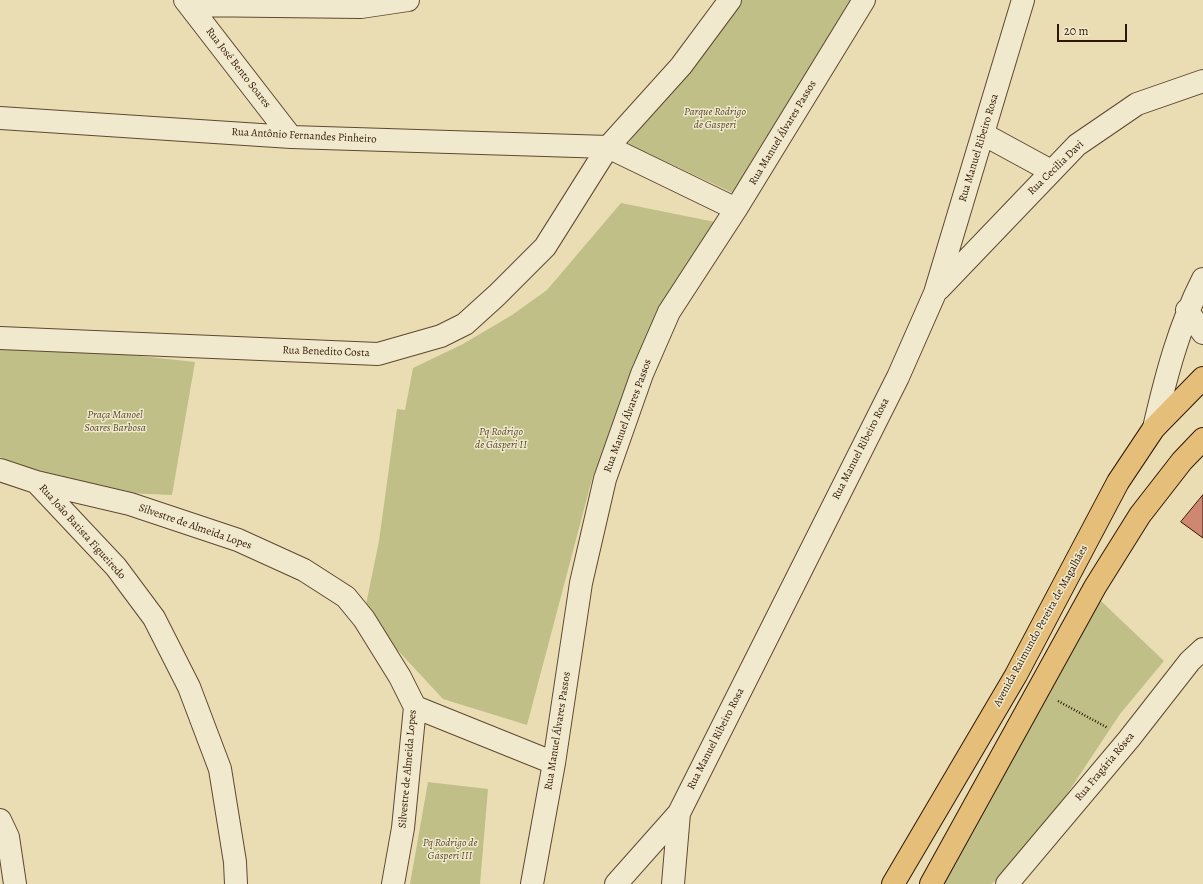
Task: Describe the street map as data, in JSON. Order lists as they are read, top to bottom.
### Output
{
  "streets": {
    "main road": ["Avenida Raimundo Pereira de Magalhães"],
    "street": [
      "Rua José Bento Soares",
      "Rua Manuel Álvares Passos",
      "Rua Antônio Fernandes Pinheiro",
      "Rua Manuel Ribeiro Rosa",
      "Rua Cecilia Davi",
      "Rua Benedito Costa",
      "Silvestre de Almeida Lopes",
      "Rua João Batista Figueiredo",
      "Rua Fragária Rósea"
    ]
  },
  "crossings": [
    ["Rua José Bento Soares", "Rua Antônio Fernandes Pinheiro"],
    ["Rua Manuel Álvares Passos", "Rua Antônio Fernandes Pinheiro"],
    ["Rua Antônio Fernandes Pinheiro", "Rua Benedito Costa"],
    ["Rua Manuel Ribeiro Rosa", "Rua Cecilia Davi"],
    ["Silvestre de Almeida Lopes", "Rua João Batista Figueiredo"]
  ],
  "parks": [
    "Parque Rodrigo de Gasperi",
    "Praça Manoel Soares Barbosa",
    "Pq Rodrigo de Gásperi II",
    "Pq Rodrigo de Gásperi III"
  ],
  "scale_bar": "20 m"
}
